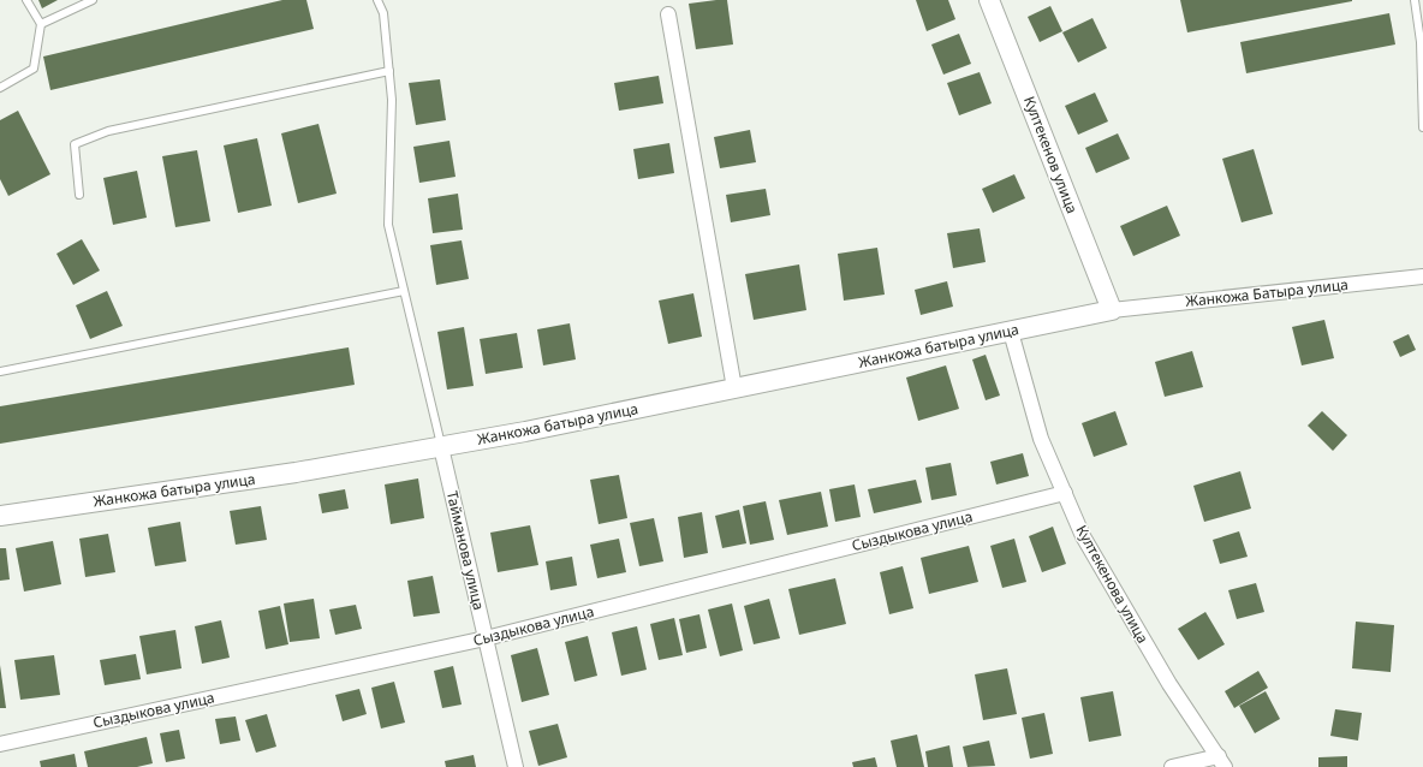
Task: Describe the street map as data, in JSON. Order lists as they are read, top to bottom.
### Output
{
  "streets": {
    "street": [
      "Култекенов улица",
      "Жанкожа Батыра улица",
      "Жанкожа батыра улица",
      "Сыздыкова улица",
      "Тайманова улица",
      "Култекенова улица"
    ]
  },
  "crossings": [
    ["Култекенов улица", "Жанкожа Батыра улица"],
    ["Култекенов улица", "Жанкожа батыра улица"],
    ["Жанкожа Батыра улица", "Жанкожа батыра улица"],
    ["Жанкожа батыра улица", "Тайманова улица"],
    ["Жанкожа батыра улица", "Култекенова улица"],
    ["Сыздыкова улица", "Тайманова улица"],
    ["Сыздыкова улица", "Култекенова улица"]
  ]
}
